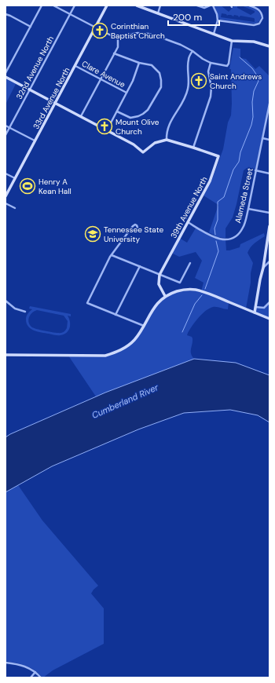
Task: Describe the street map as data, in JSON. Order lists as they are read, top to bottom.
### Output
{
  "streets": {
    "street": [
      "32nd Avenue North",
      "Clare Avenue",
      "33rd Avenue North",
      "Alameda Street",
      "39th Avenue North"
    ]
  },
  "crossings": [
    ["Clare Avenue", "33rd Avenue North"],
    ["Alameda Street", "39th Avenue North"]
  ],
  "water": ["Cumberland River"],
  "places": {
    "church": ["Corinthian Baptist Church", "Saint Andrews Church", "Mount Olive Church"],
    "sports": ["Henry A Kean Hall"],
    "school or university": ["Tennessee State University"]
  },
  "scale_bar": "200 m"
}
